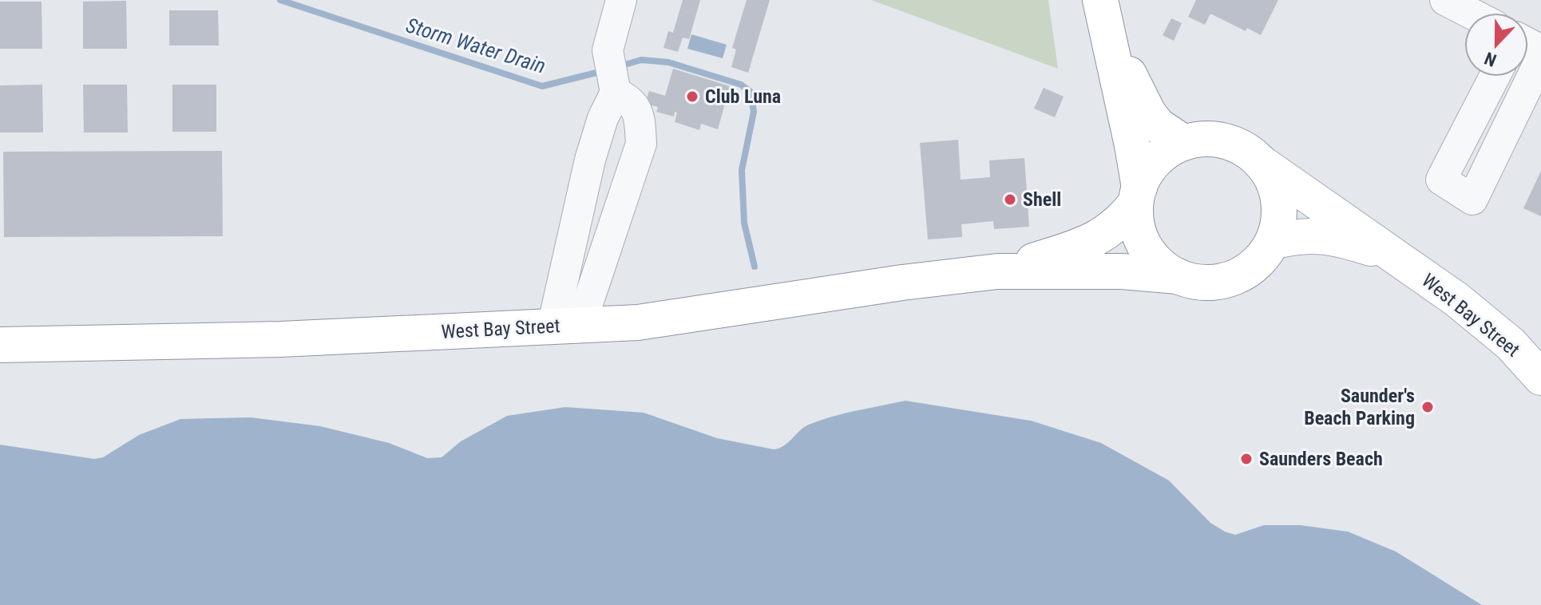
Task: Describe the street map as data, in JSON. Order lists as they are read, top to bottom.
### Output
{
  "streets": {
    "main road": ["West Bay Street"]
  },
  "water": ["Storm Water Drain"],
  "places": [
    "Club Luna",
    "Shell",
    "Saunder's Beach Parking",
    "Saunders Beach"
  ],
  "north": "bottom"
}
